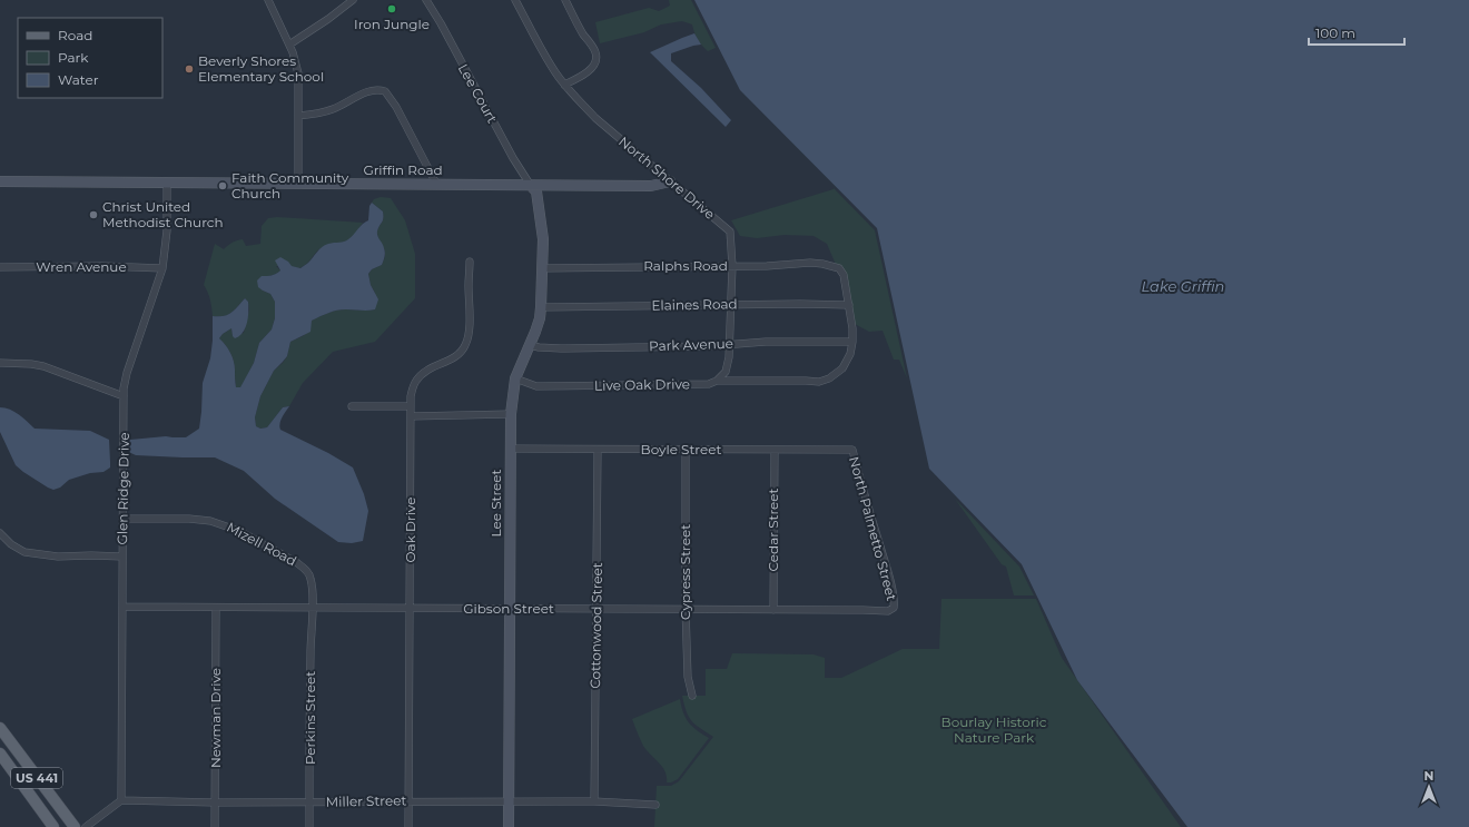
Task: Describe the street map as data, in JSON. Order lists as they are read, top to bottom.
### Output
{
  "streets": {
    "main road": ["US 441"],
    "street": [
      "Lee Court",
      "Griffin Road",
      "North Shore Drive",
      "Ralphs Road",
      "Wren Avenue",
      "Elaines Road",
      "Park Avenue",
      "Live Oak Drive",
      "Boyle Street",
      "Glen Ridge Drive",
      "Lee Street",
      "North Palmetto Street",
      "Oak Drive",
      "Cedar Street",
      "Mizell Road",
      "Cypress Street",
      "Gibson Street",
      "Cottonwood Street",
      "Newman Drive",
      "Perkins Street",
      "Miller Street"
    ]
  },
  "crossings": [
    ["Lee Court", "Griffin Road"],
    ["Lee Court", "Lee Street"],
    ["Griffin Road", "North Shore Drive"],
    ["Griffin Road", "Glen Ridge Drive"],
    ["Griffin Road", "Lee Street"],
    ["North Shore Drive", "Ralphs Road"],
    ["North Shore Drive", "Elaines Road"],
    ["North Shore Drive", "Park Avenue"],
    ["North Shore Drive", "Live Oak Drive"],
    ["Ralphs Road", "Elaines Road"],
    ["Ralphs Road", "Lee Street"],
    ["Wren Avenue", "Glen Ridge Drive"],
    ["Elaines Road", "Lee Street"],
    ["Park Avenue", "Live Oak Drive"],
    ["Park Avenue", "Lee Street"],
    ["Live Oak Drive", "Lee Street"],
    ["Boyle Street", "Lee Street"],
    ["Boyle Street", "North Palmetto Street"],
    ["Boyle Street", "Cedar Street"],
    ["Boyle Street", "Cypress Street"],
    ["Boyle Street", "Cottonwood Street"],
    ["Glen Ridge Drive", "Mizell Road"],
    ["Glen Ridge Drive", "Gibson Street"],
    ["Glen Ridge Drive", "Miller Street"],
    ["Lee Street", "Gibson Street"],
    ["Lee Street", "Miller Street"],
    ["North Palmetto Street", "Gibson Street"],
    ["Oak Drive", "Gibson Street"],
    ["Oak Drive", "Miller Street"],
    ["Cedar Street", "Gibson Street"],
    ["Mizell Road", "Gibson Street"],
    ["Mizell Road", "Perkins Street"],
    ["Cypress Street", "Gibson Street"],
    ["Gibson Street", "Cottonwood Street"],
    ["Gibson Street", "Newman Drive"],
    ["Gibson Street", "Perkins Street"],
    ["Cottonwood Street", "Miller Street"],
    ["Newman Drive", "Miller Street"],
    ["Perkins Street", "Miller Street"]
  ],
  "water": ["Lake Griffin"],
  "parks": ["Bourlay Historic Nature Park"],
  "places": [
    "Iron Jungle",
    "Beverly Shores Elementary School",
    "Faith Community Church",
    "Christ United Methodist Church"
  ],
  "legend": ["Road", "Park", "Water"],
  "scale_bar": "100 m",
  "north": "top"
}
